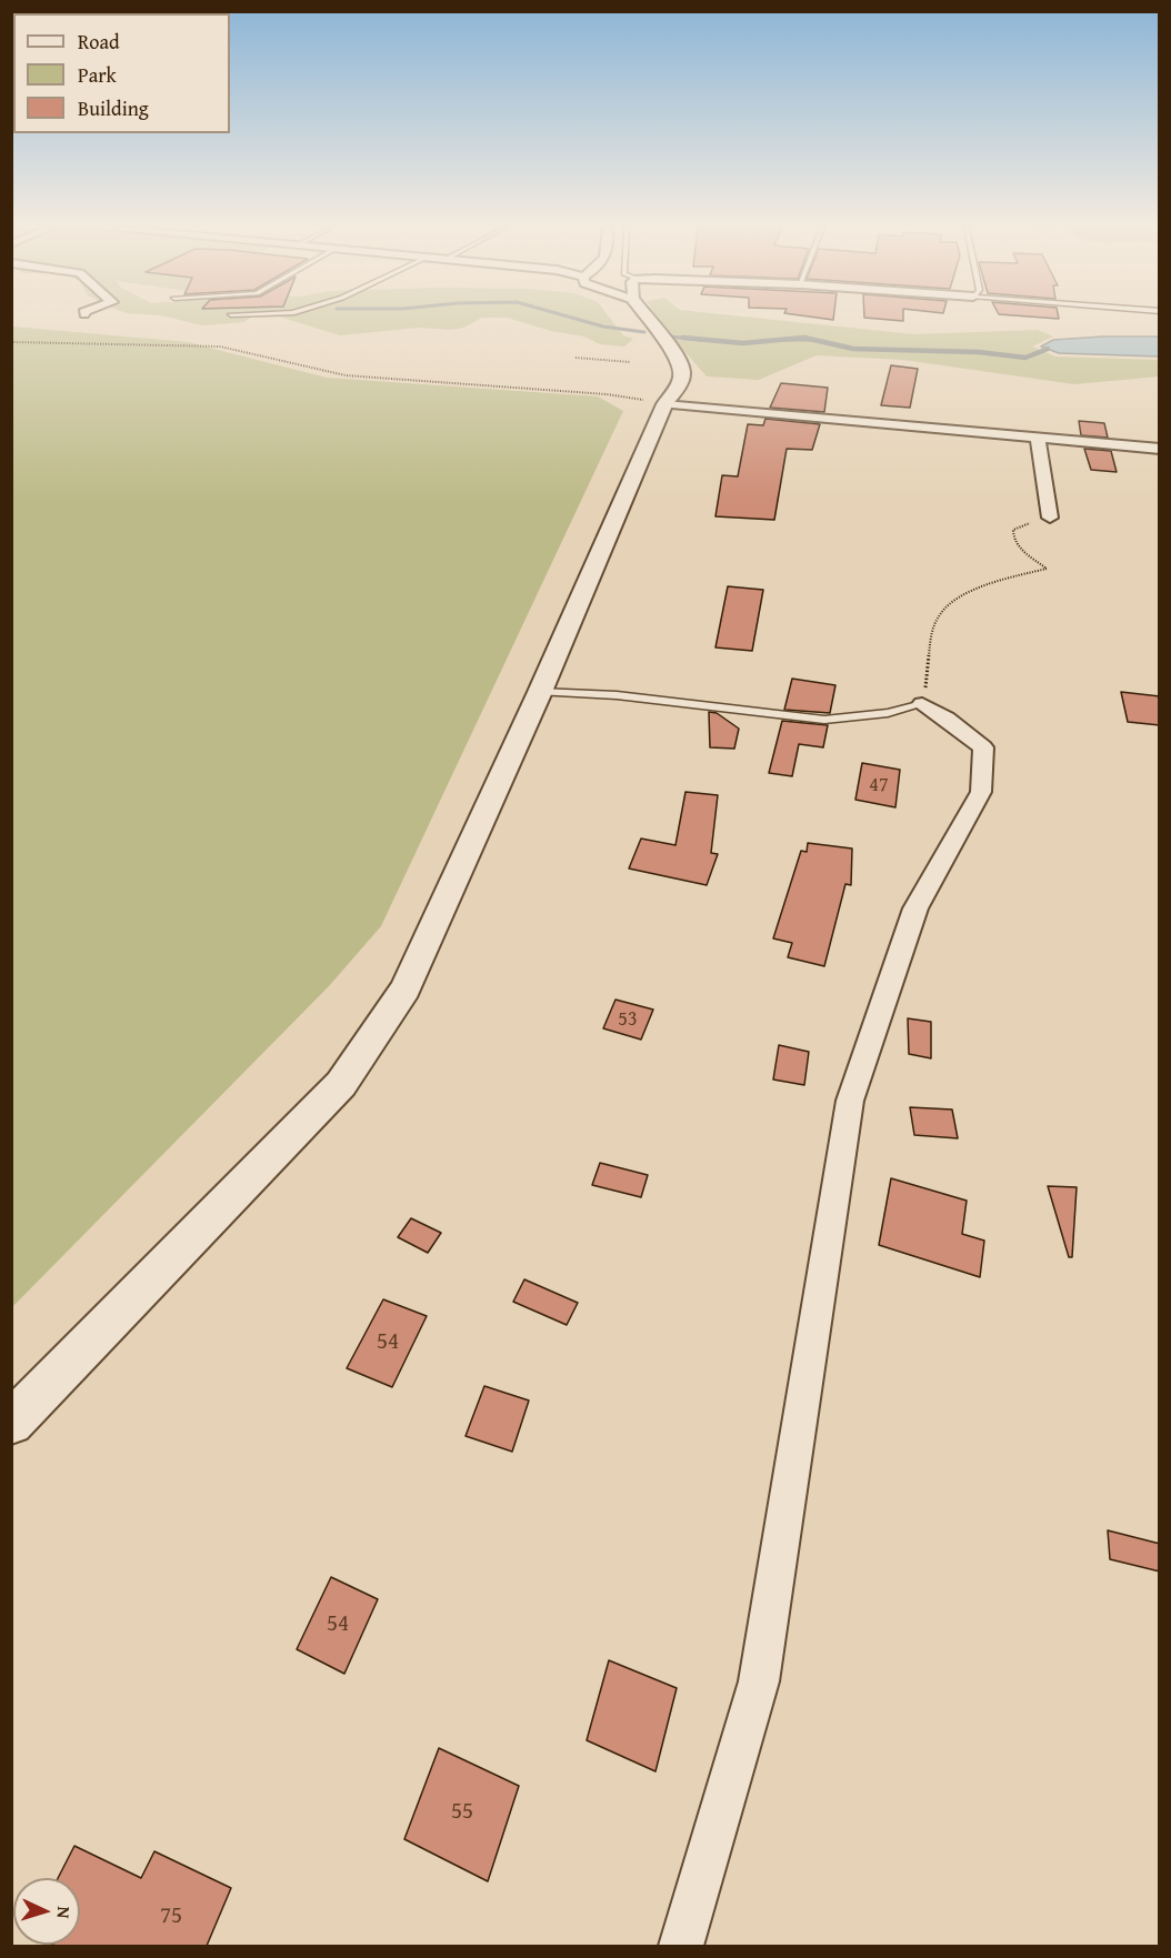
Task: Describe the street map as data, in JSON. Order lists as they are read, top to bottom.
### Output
{
  "house_numbers": [
    "47",
    "53",
    "54",
    "54",
    "55",
    "75"
  ],
  "legend": ["Road", "Park", "Building"],
  "north": "right"
}
